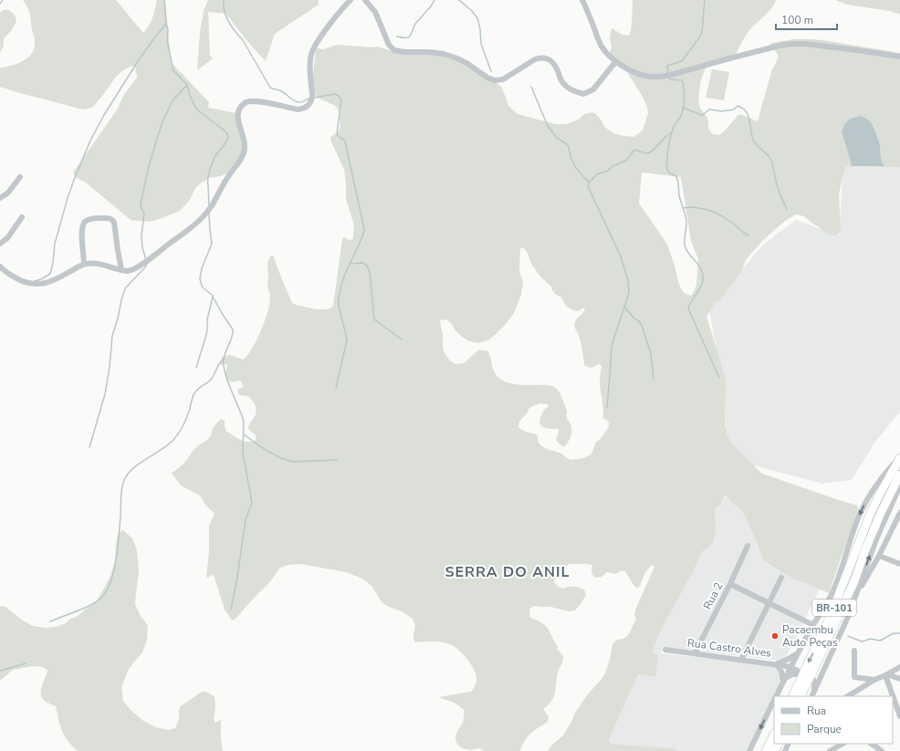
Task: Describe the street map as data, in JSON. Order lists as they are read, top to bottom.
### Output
{
  "streets": {
    "highway": ["BR-101"],
    "street": ["Rua 2", "Rua Castro Alves"]
  },
  "crossings": [
    ["Rua 2", "Rua Castro Alves"]
  ],
  "districts": ["SERRA DO ANIL"],
  "places": ["Pacaembu Auto Peças"],
  "legend": ["Rua", "Parque"],
  "scale_bar": "100 m"
}
